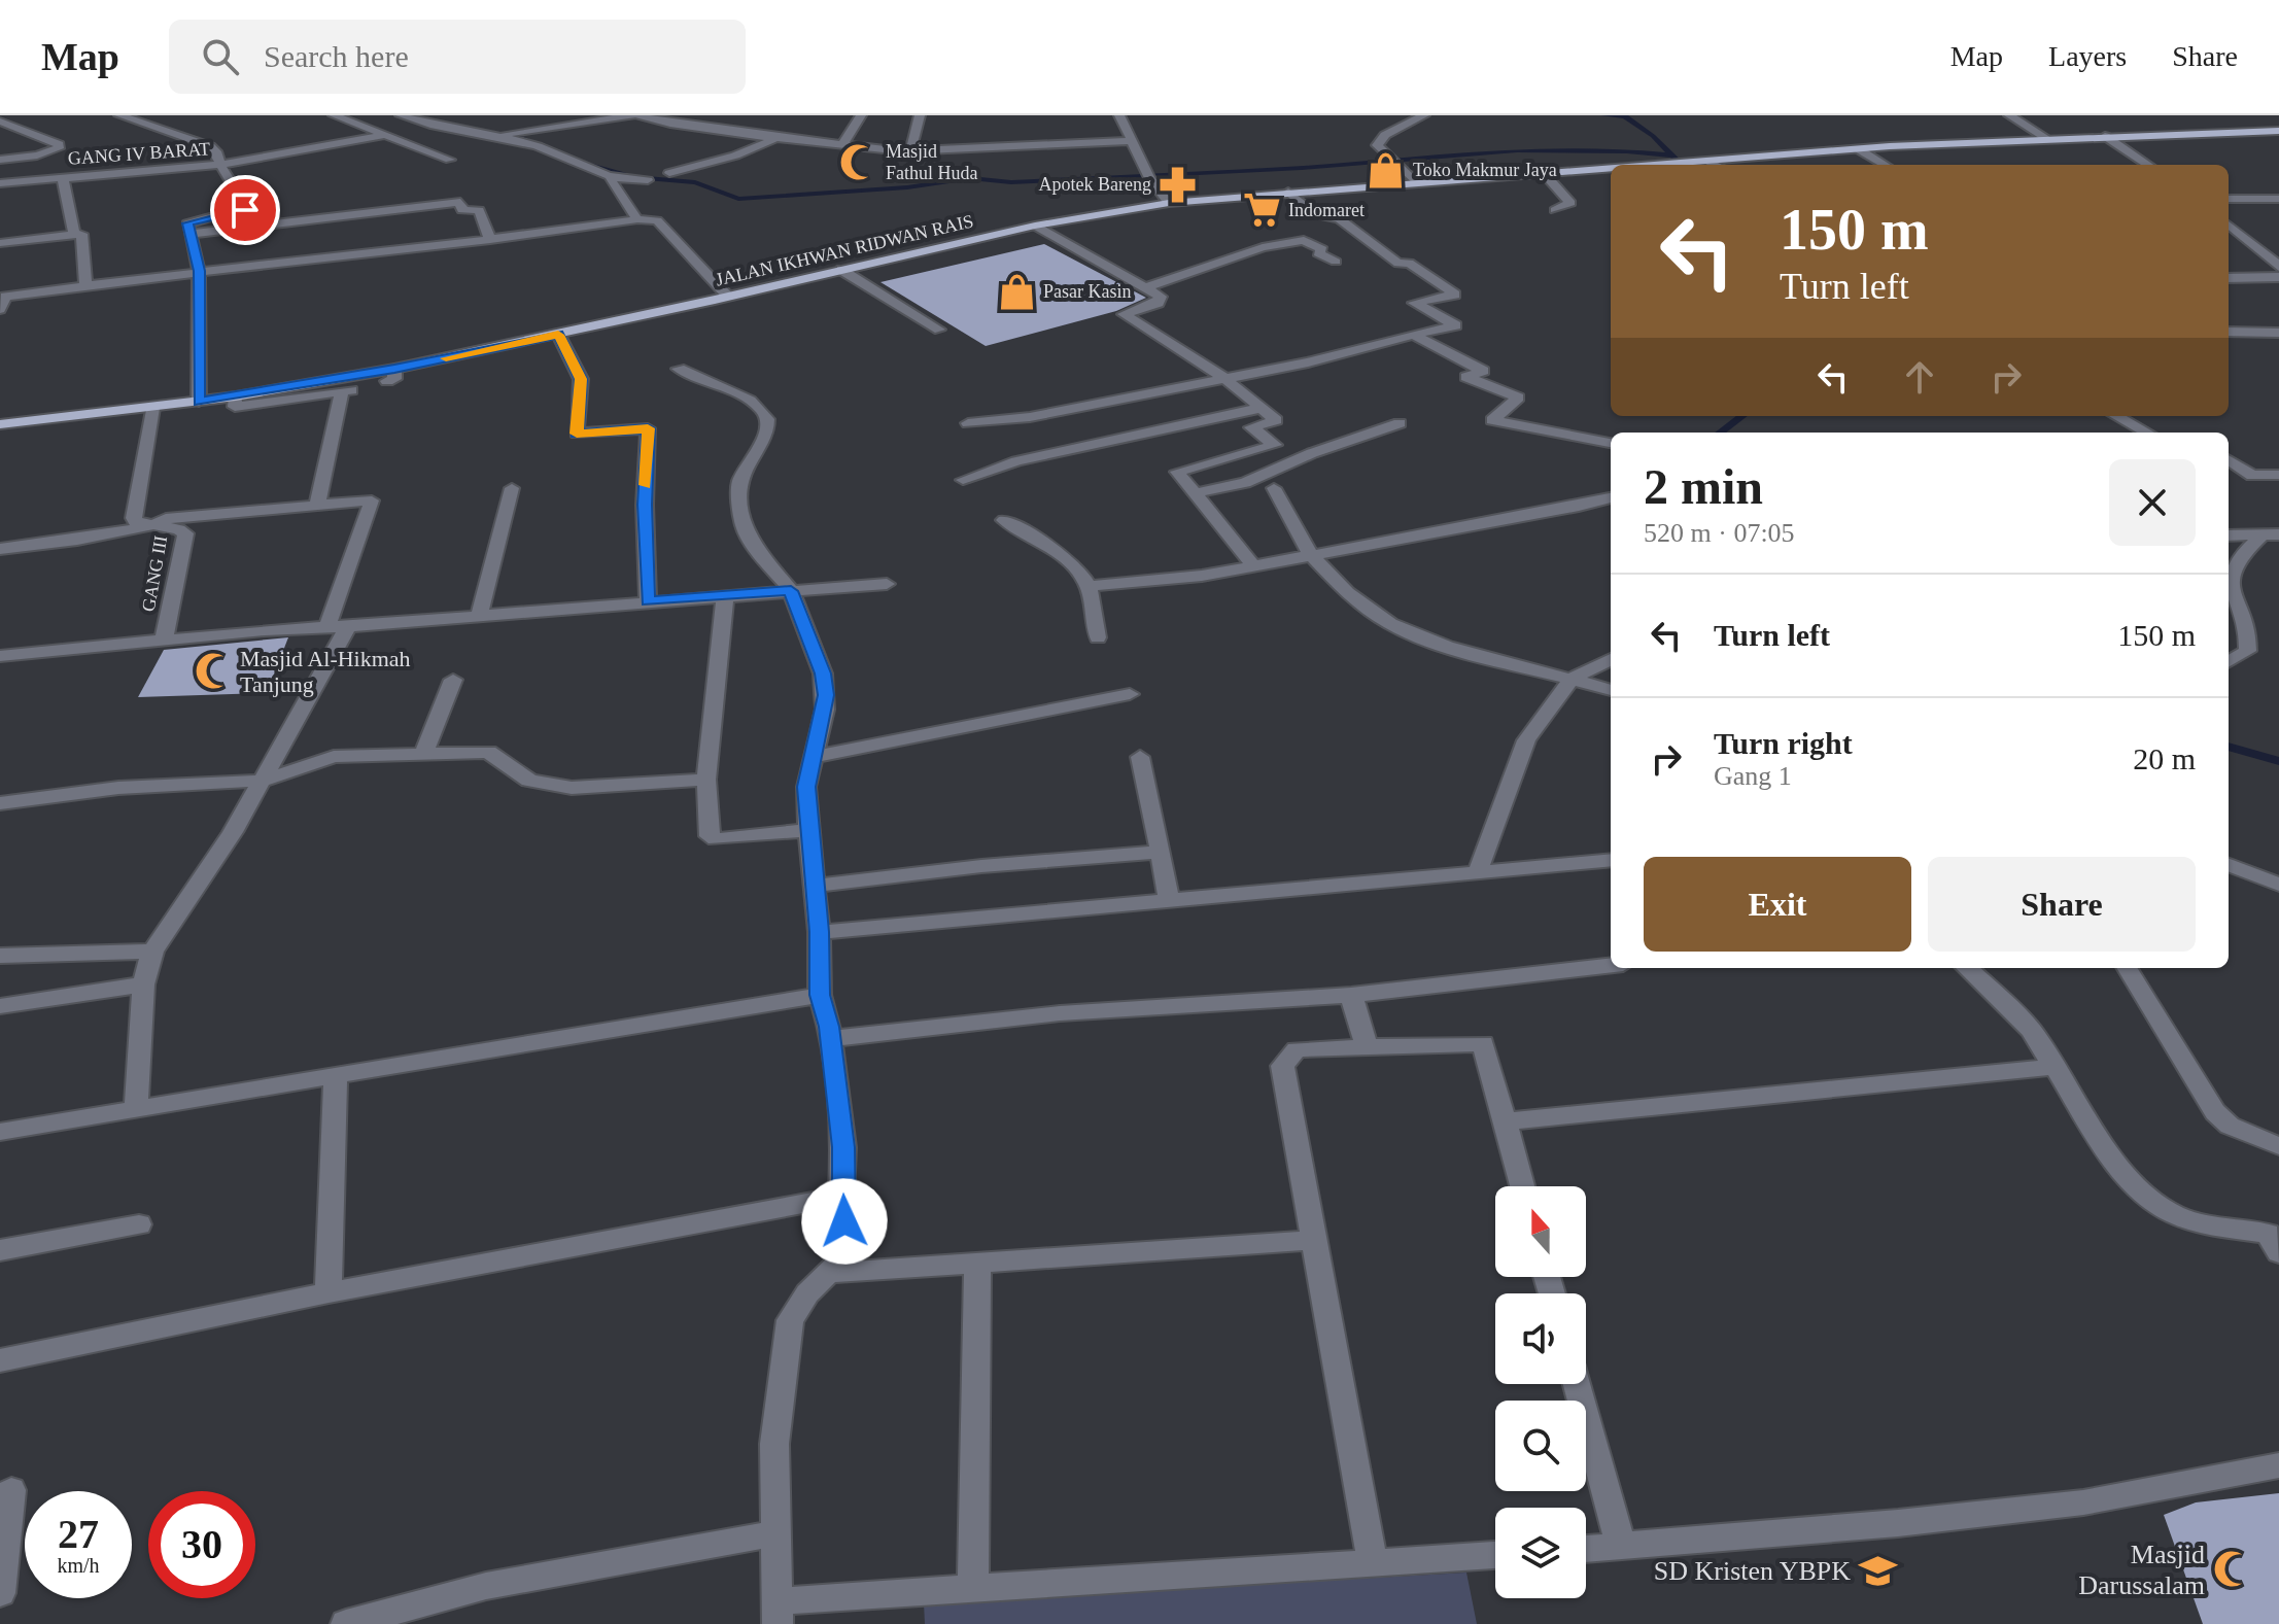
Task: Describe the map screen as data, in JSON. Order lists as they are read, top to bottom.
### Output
{
  "streets": {
    "main road": ["JALAN IKHWAN RIDWAN RAIS"],
    "street": ["GANG IV BARAT", "GANG III"]
  },
  "crossings": [
    ["JALAN IKHWAN RIDWAN RAIS", "GANG III"]
  ],
  "places": {
    "mosque": ["Masjid Fathul Huda", "Masjid Al-Hikmah Tanjung", "Masjid Darussalam"],
    "shop": ["Toko Makmur Jaya", "Pasar Kasin"],
    "pharmacy": ["Apotek Bareng"],
    "supermarket": ["Indomaret"],
    "school or university": ["SD Kristen YBPK"]
  },
  "north": "top",
  "page": {
    "header": "Map",
    "search": "Search here",
    "nav": ["Map", "Layers", "Share"],
    "turn": ["150 m", "Turn left"],
    "heading": ["2 min", "520 m · 07:05"],
    "list": [
      {
        "name": "Turn left",
        "value": "150 m"
      },
      {
        "name": "Turn right",
        "note": "Gang 1",
        "value": "20 m"
      }
    ],
    "buttons": ["Exit", "Share"],
    "speed": "27 km/h",
    "limit": "30"
  }
}
